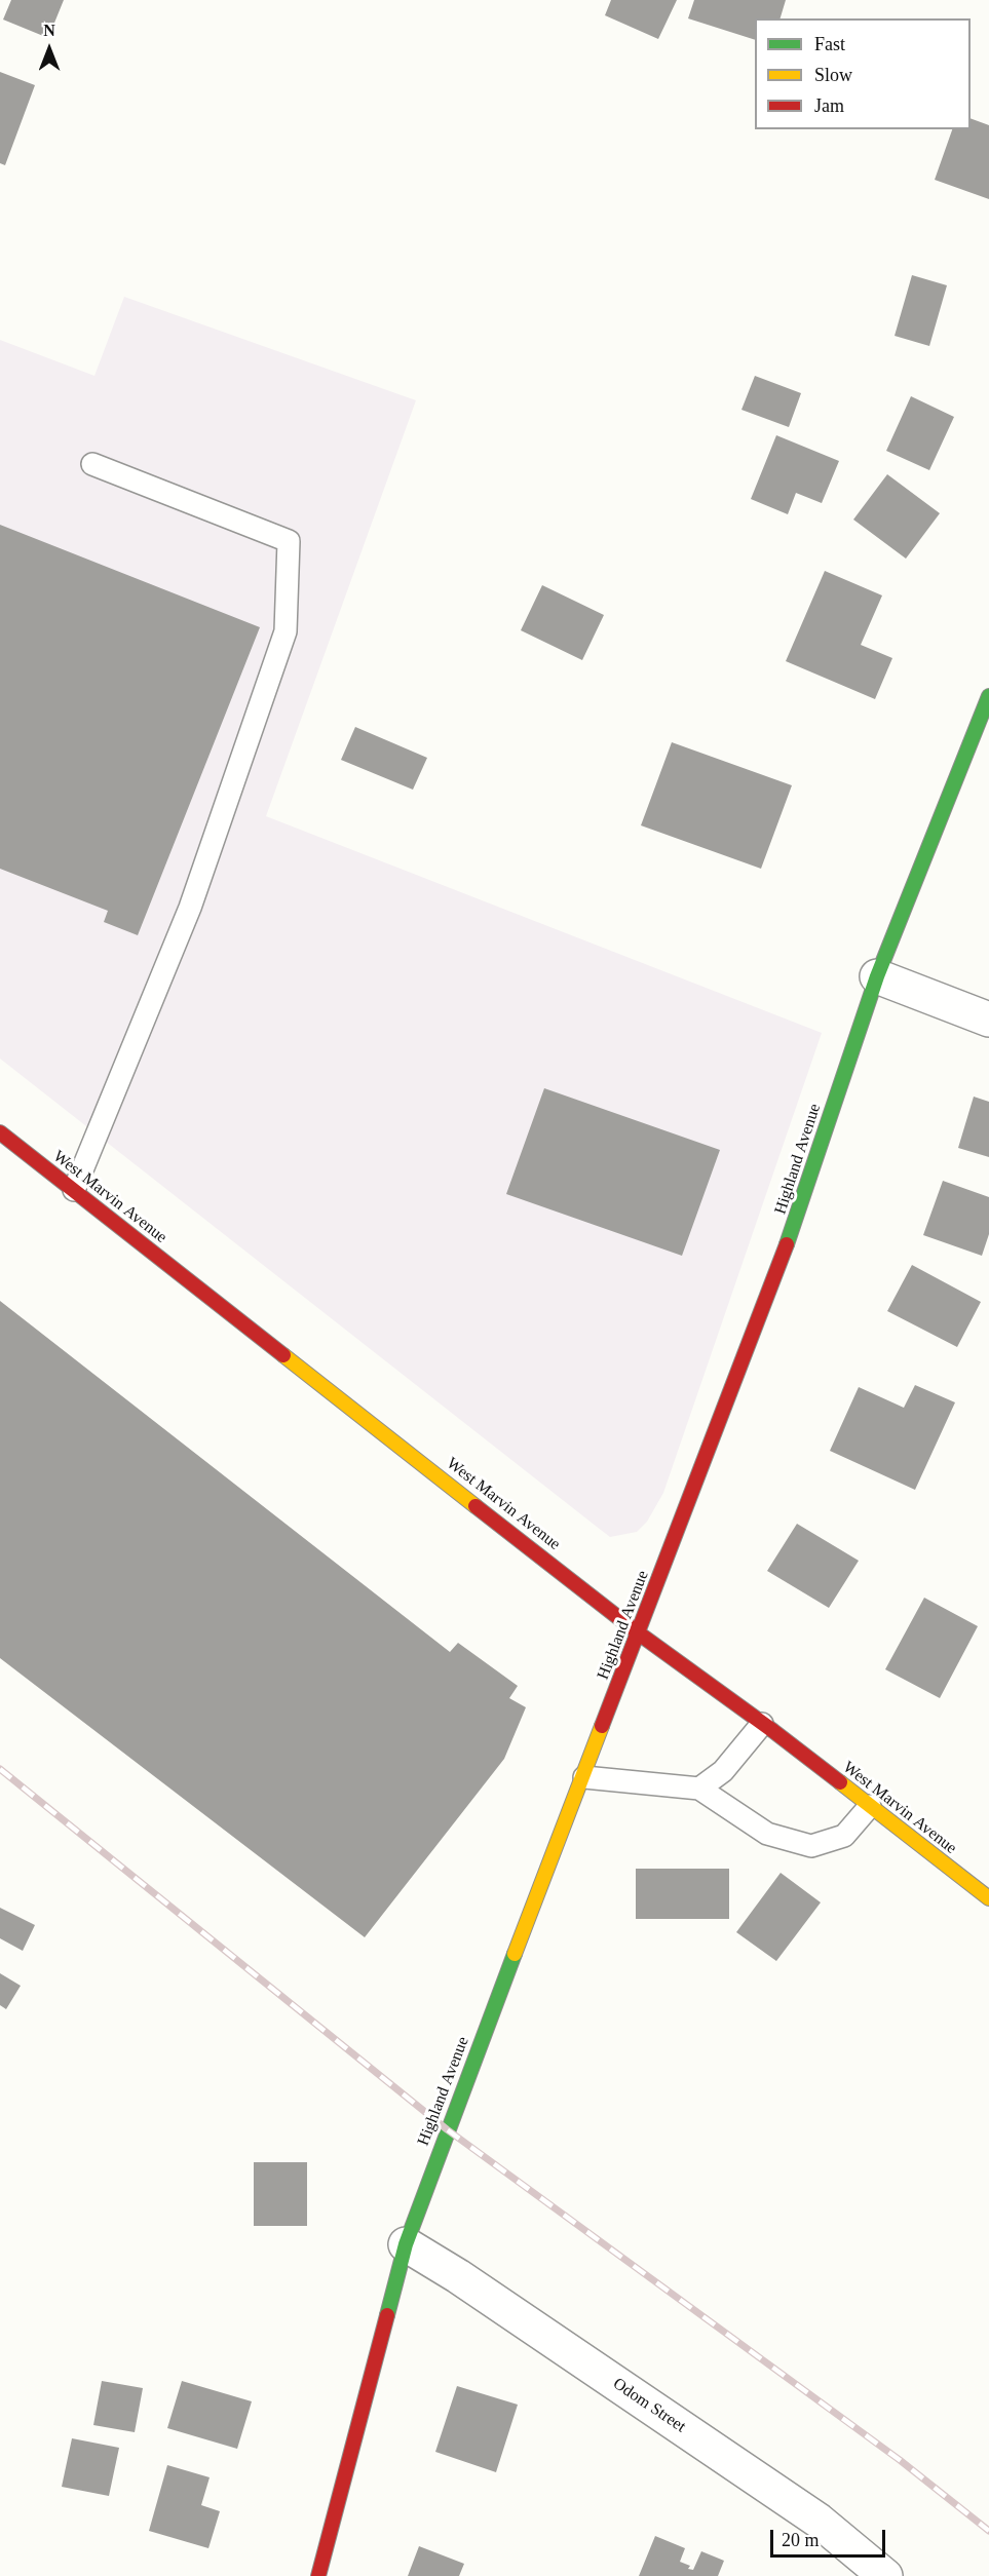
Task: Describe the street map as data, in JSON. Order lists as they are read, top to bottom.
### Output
{
  "streets": {
    "street": ["Highland Avenue", "West Marvin Avenue", "Odom Street"]
  },
  "crossings": [
    ["Highland Avenue", "West Marvin Avenue"],
    ["Highland Avenue", "Odom Street"]
  ],
  "legend": ["Fast", "Slow", "Jam"],
  "scale_bar": "20 m",
  "north": "top"
}
